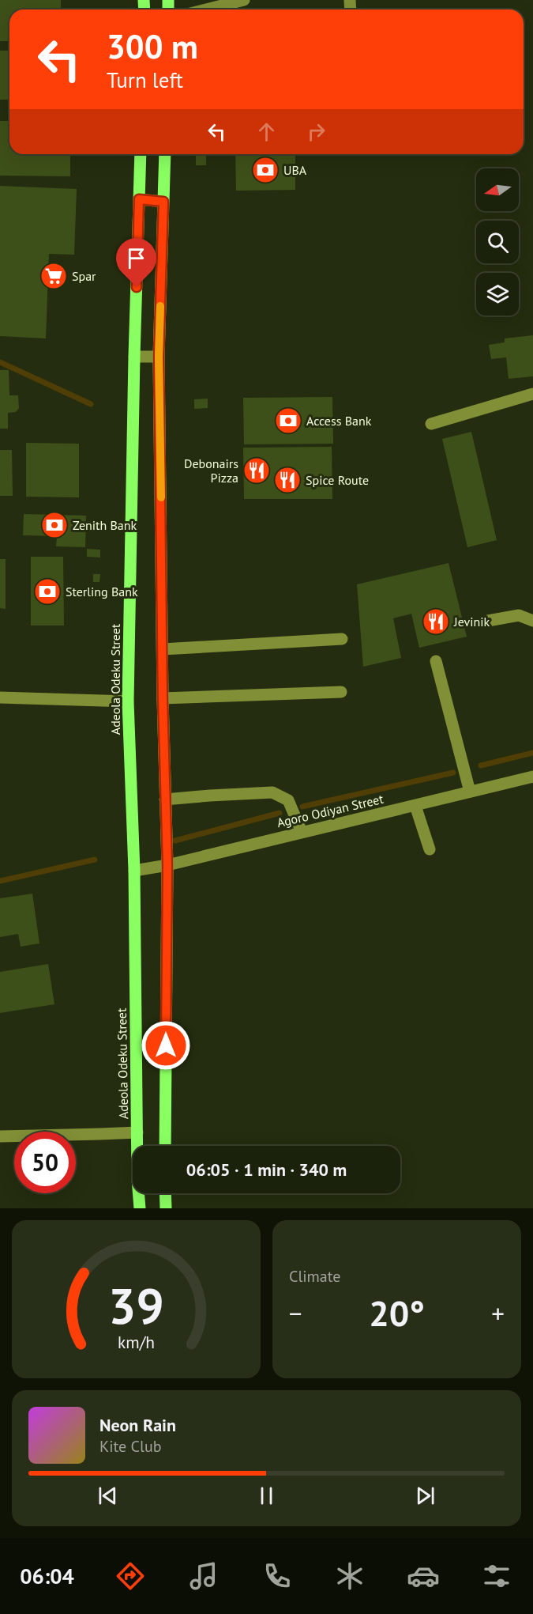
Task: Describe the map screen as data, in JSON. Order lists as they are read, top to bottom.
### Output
{
  "streets": {
    "main road": ["Adeola Odeku Street"],
    "street": ["Agoro Odiyan Street"]
  },
  "crossings": [
    ["Adeola Odeku Street", "Agoro Odiyan Street"]
  ],
  "places": {
    "bank": [
      "UBA",
      "Access Bank",
      "Zenith Bank",
      "Sterling Bank"
    ],
    "supermarket": ["Spar"],
    "restaurant": ["Debonairs Pizza", "Spice Route", "Jevinik"]
  },
  "north": "left",
  "page": {
    "turn": ["300 m", "Turn left"],
    "limit": "50",
    "trip": "06:05 · 1 min · 340 m",
    "tile": "Climate",
    "heat": ["−", "20°", "+"],
    "song": ["Neon Rain", "Kite Club"],
    "tabs": "06:04",
    "gauge": ["39", "km/h"]
  }
}
